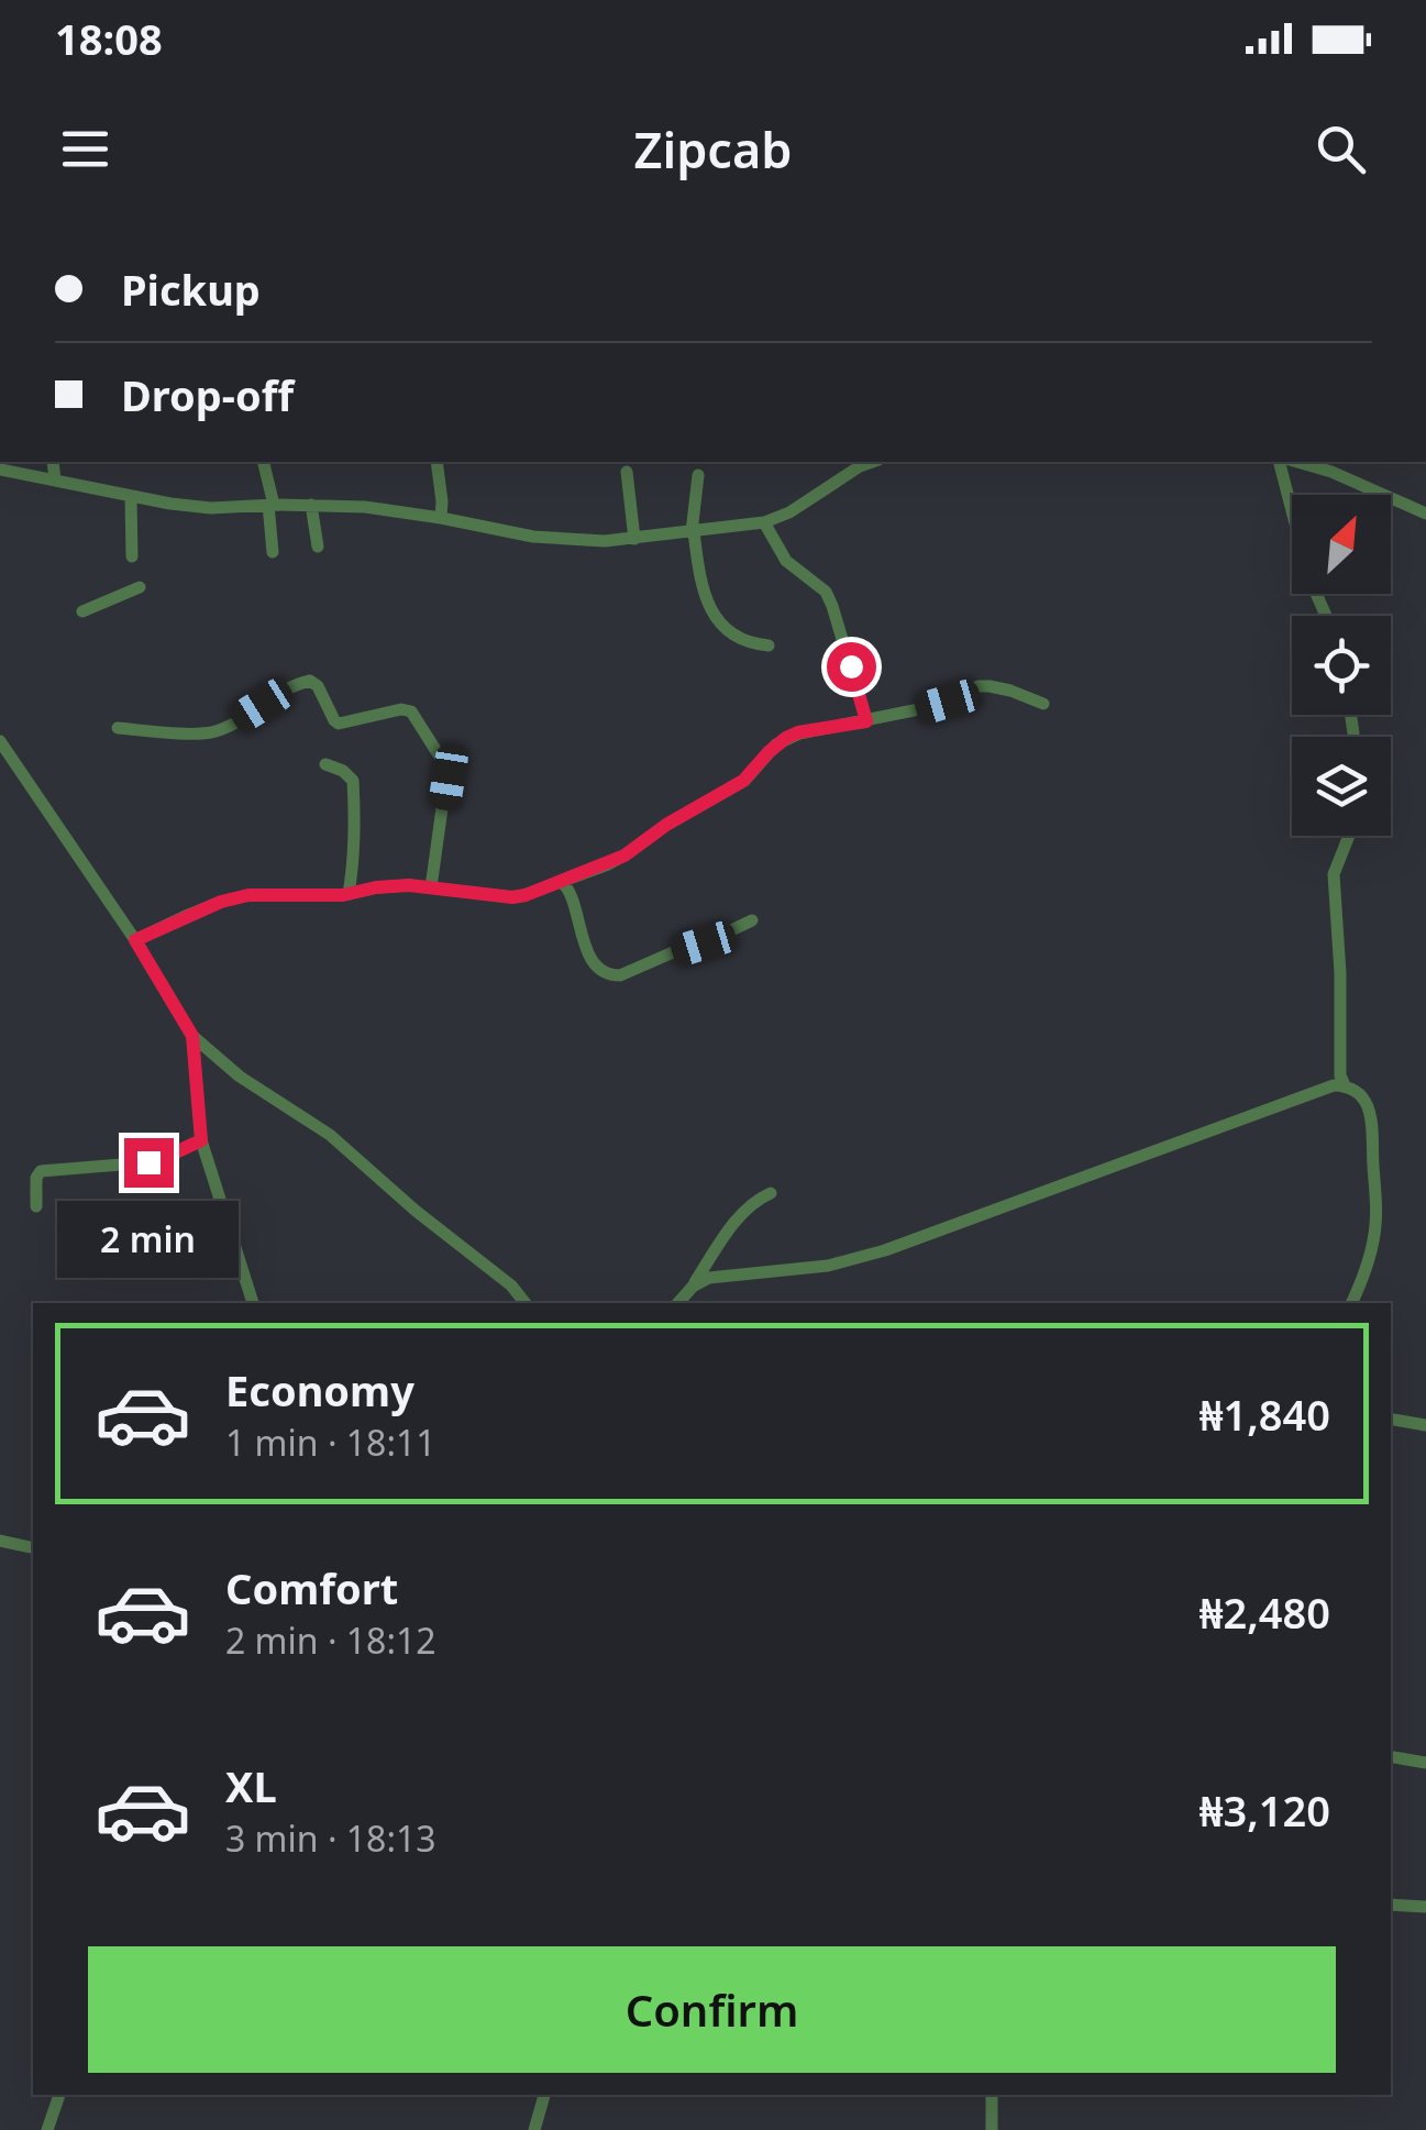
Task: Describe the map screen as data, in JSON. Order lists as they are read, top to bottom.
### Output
{
  "north": "top right",
  "page": {
    "status": "18:08",
    "header": "Zipcab",
    "banner": ["Pickup", "Drop-off"],
    "bubble": "2 min",
    "list": [
      {
        "name": "Economy",
        "note": "1 min · 18:11",
        "value": "₦1,840"
      },
      {
        "name": "Comfort",
        "note": "2 min · 18:12",
        "value": "₦2,480"
      },
      {
        "name": "XL",
        "note": "3 min · 18:13",
        "value": "₦3,120"
      }
    ],
    "buttons": "Confirm"
  }
}
